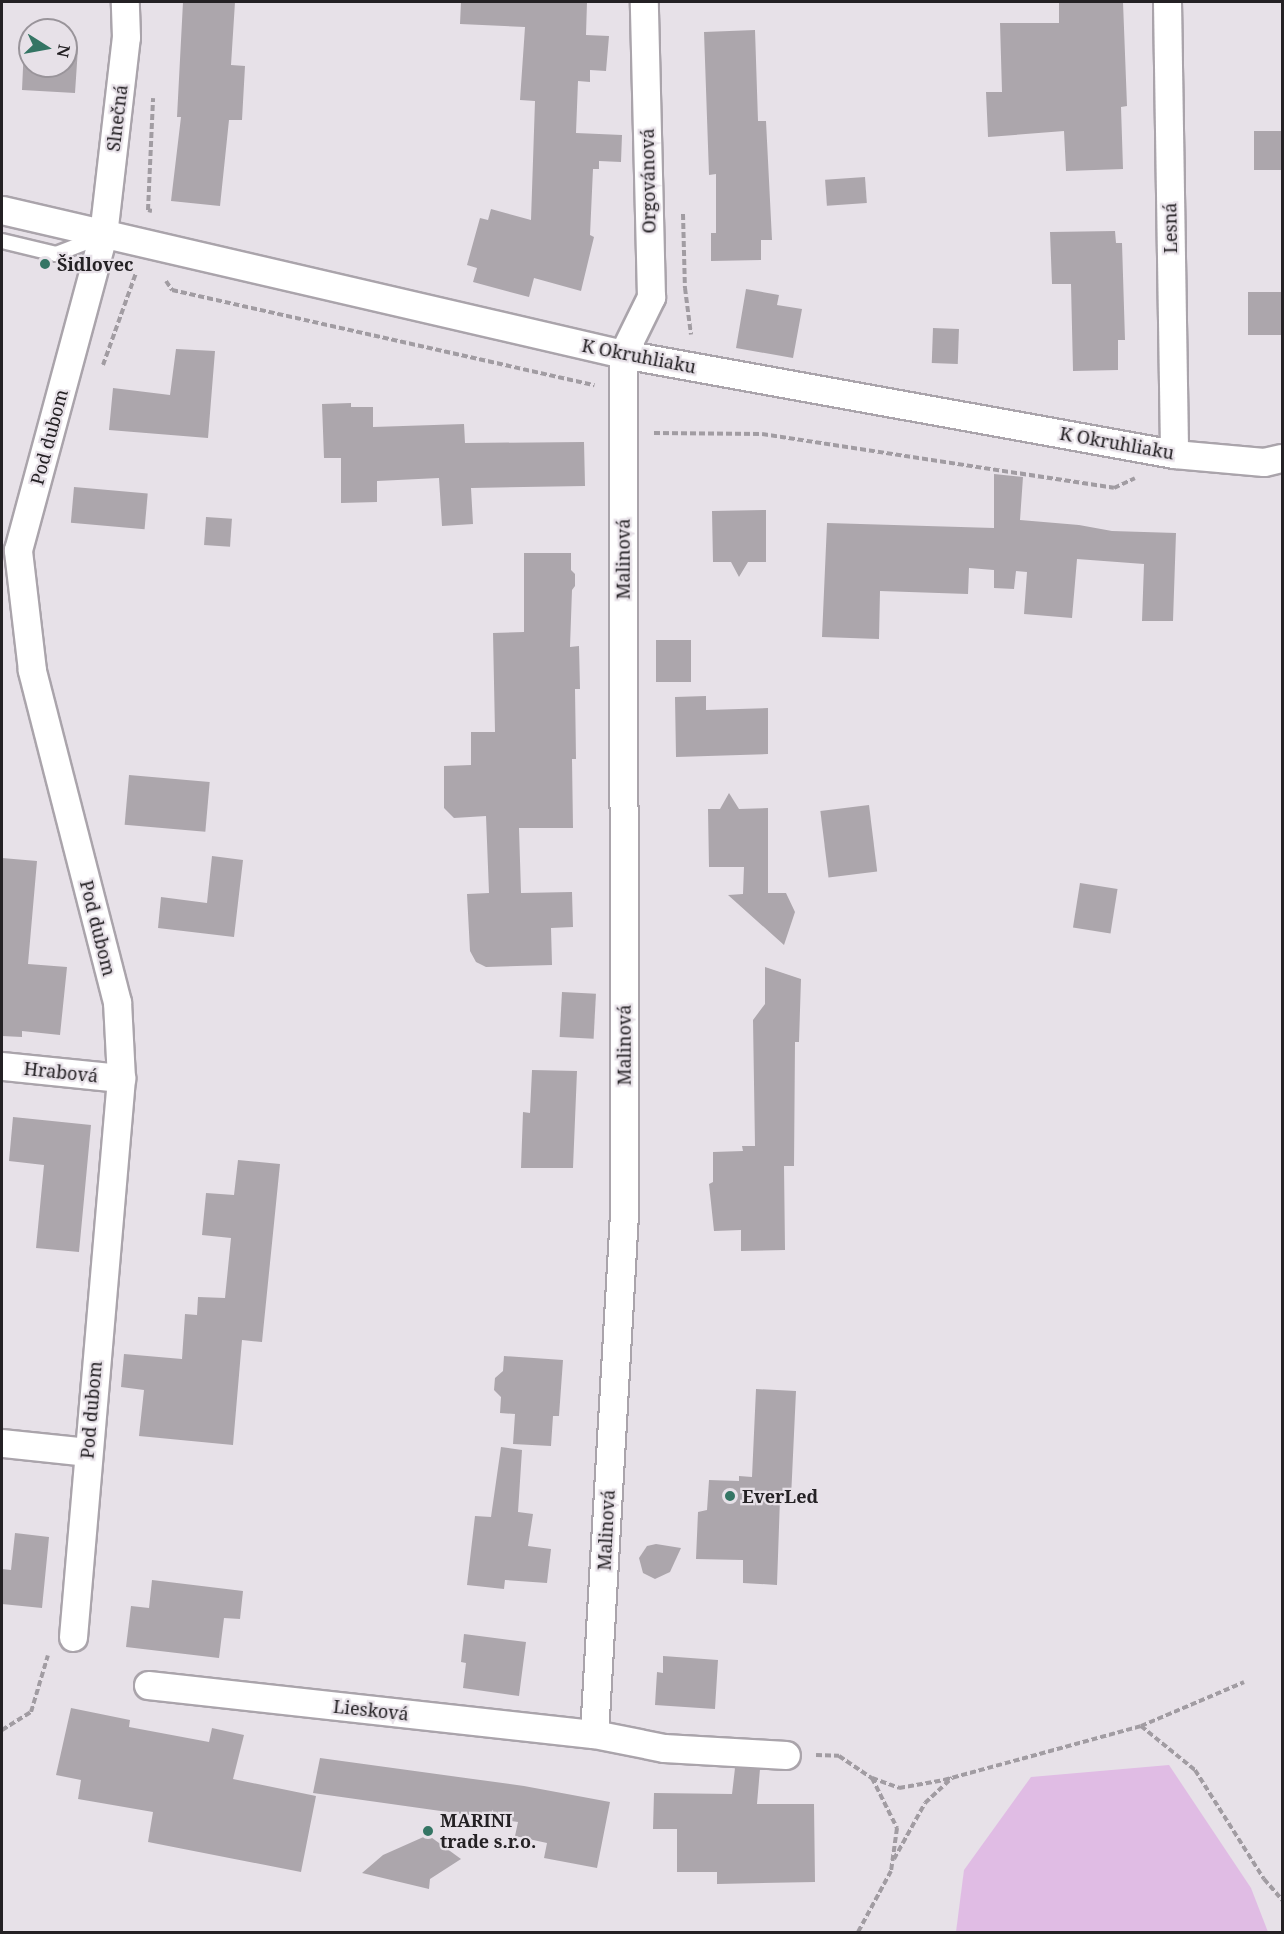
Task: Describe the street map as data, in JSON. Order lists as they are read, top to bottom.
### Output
{
  "streets": {
    "street": [
      "Slnečná",
      "Orgovánová",
      "Lesná",
      "K Okruhliaku",
      "Pod dubom",
      "Malinová",
      "Hrabová",
      "Liesková"
    ]
  },
  "crossings": [
    ["Slnečná", "K Okruhliaku"],
    ["Slnečná", "Pod dubom"],
    ["Orgovánová", "K Okruhliaku"],
    ["Orgovánová", "Malinová"],
    ["Lesná", "K Okruhliaku"],
    ["K Okruhliaku", "Pod dubom"],
    ["K Okruhliaku", "Malinová"],
    ["Pod dubom", "Hrabová"],
    ["Malinová", "Liesková"]
  ],
  "places": ["Šidlovec", "EverLed", "MARINI trade s.r.o."],
  "north": "right"
}
